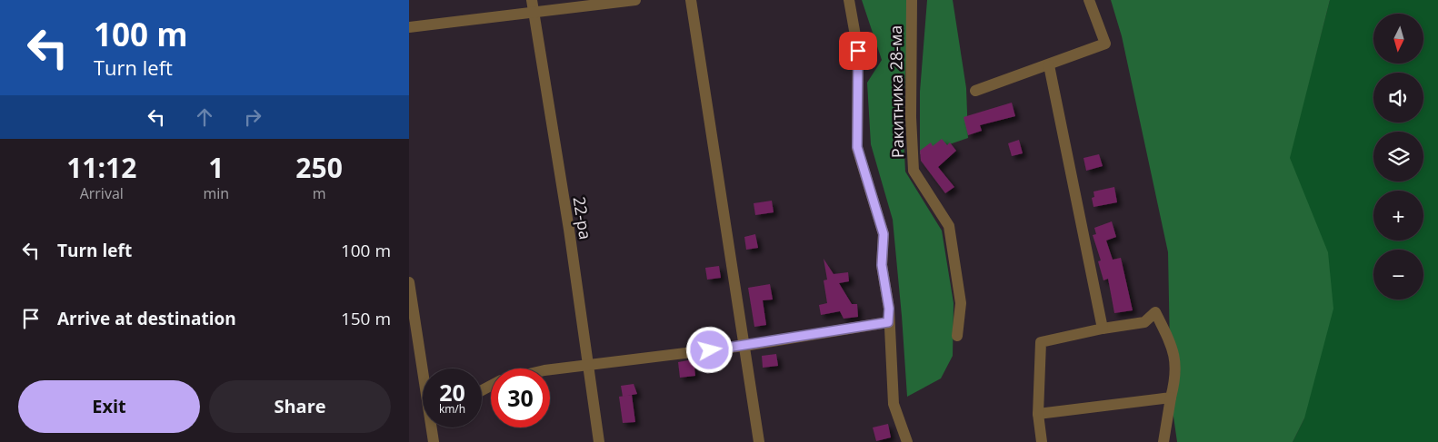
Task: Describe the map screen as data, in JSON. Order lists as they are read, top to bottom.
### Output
{
  "streets": {
    "street": ["Ракитника 28-ма", "22-ра"]
  },
  "north": "bottom",
  "page": {
    "turn": ["100 m", "Turn left"],
    "map_buttons": ["+", "−"],
    "eta": [
      "11:12",
      "Arrival",
      "1",
      "min",
      "250",
      "m"
    ],
    "list": [
      {
        "name": "Turn left",
        "value": "100 m"
      },
      {
        "name": "Arrive at destination",
        "value": "150 m"
      }
    ],
    "speed": "20 km/h",
    "limit": "30",
    "buttons": ["Exit", "Share"]
  }
}
